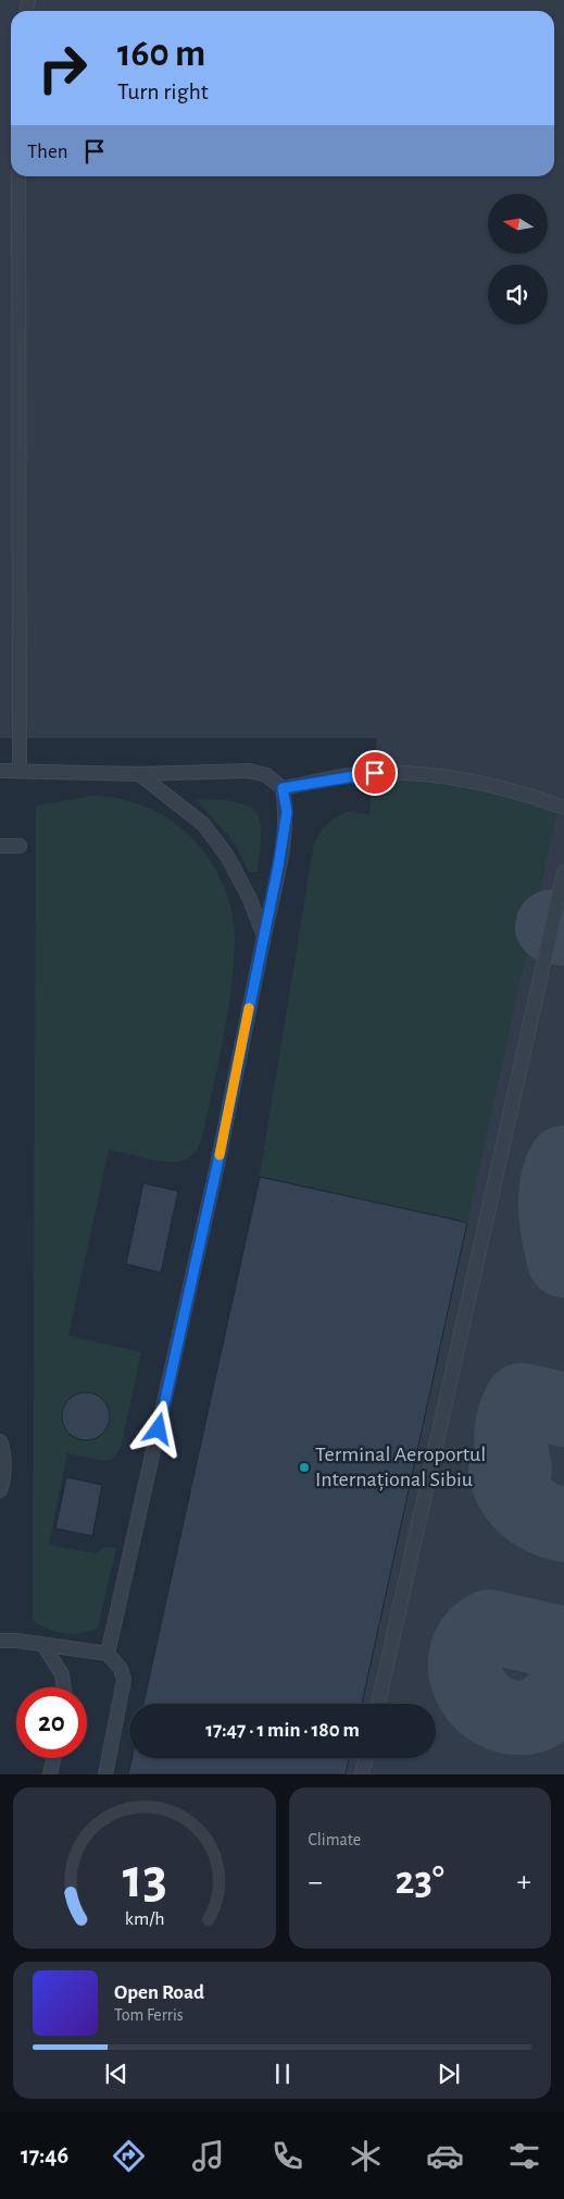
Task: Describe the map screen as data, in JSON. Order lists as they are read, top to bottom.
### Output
{
  "places": ["Terminal Aeroportul Internațional Sibiu"],
  "north": "left",
  "page": {
    "turn": ["160 m", "Turn right"],
    "then": "Then",
    "limit": "20",
    "trip": "17:47 · 1 min · 180 m",
    "tile": "Climate",
    "heat": ["−", "23°", "+"],
    "song": ["Open Road", "Tom Ferris"],
    "tabs": "17:46",
    "gauge": ["13", "km/h"]
  }
}
